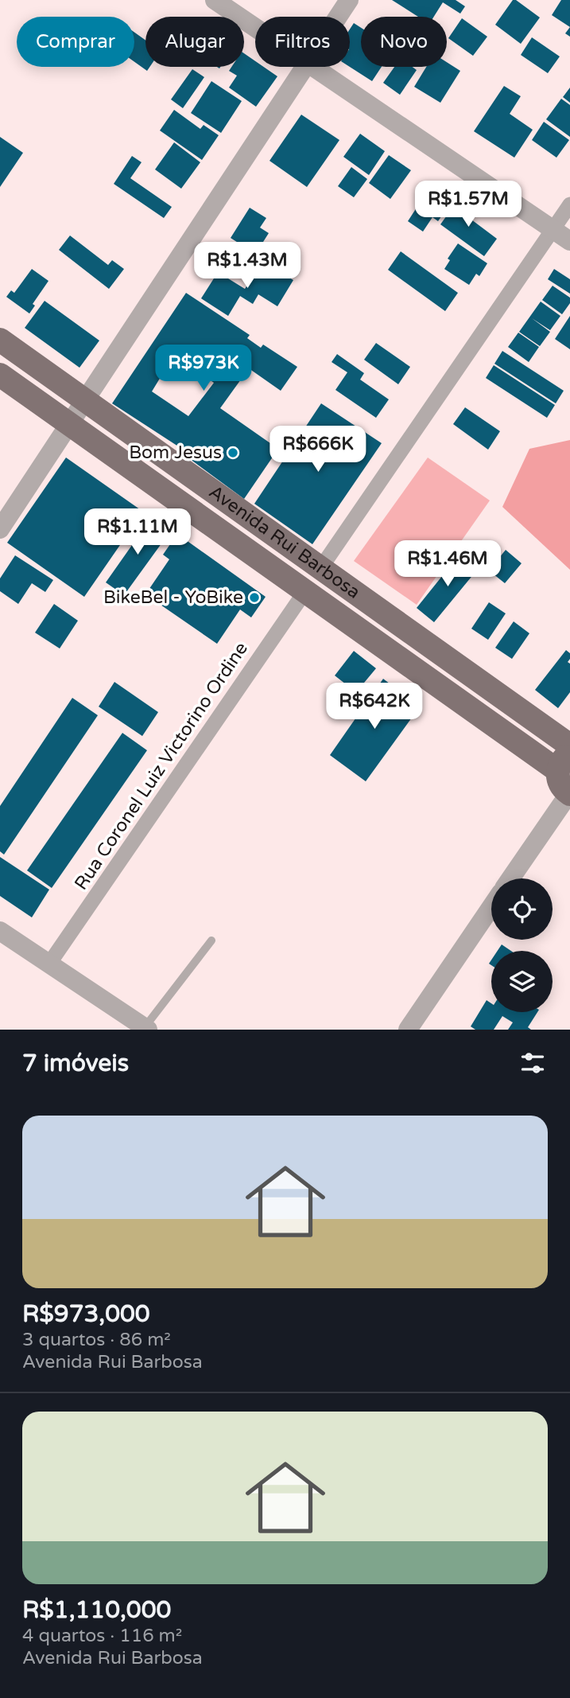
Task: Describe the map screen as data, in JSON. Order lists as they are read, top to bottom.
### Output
{
  "streets": {
    "main road": ["Avenida Rui Barbosa"],
    "street": ["Rua Coronel Luiz Victorino Ordine"]
  },
  "crossings": [
    ["Avenida Rui Barbosa", "Rua Coronel Luiz Victorino Ordine"]
  ],
  "places": ["Bom Jesus", "BikeBel - YoBike"],
  "page": {
    "chip": [
      "Comprar",
      "Alugar",
      "Filtros",
      "Novo"
    ],
    "price": [
      "R$1.57M",
      "R$1.43M",
      "R$973K",
      "R$666K",
      "R$1.11M",
      "R$1.46M",
      "R$642K"
    ],
    "heading": "7 imóveis",
    "list": [
      {
        "name": "R$973,000",
        "note": "3 quartos · 86 m² · Avenida Rui Barbosa"
      },
      {
        "name": "R$1,110,000",
        "note": "4 quartos · 116 m² · Avenida Rui Barbosa"
      }
    ]
  }
}
